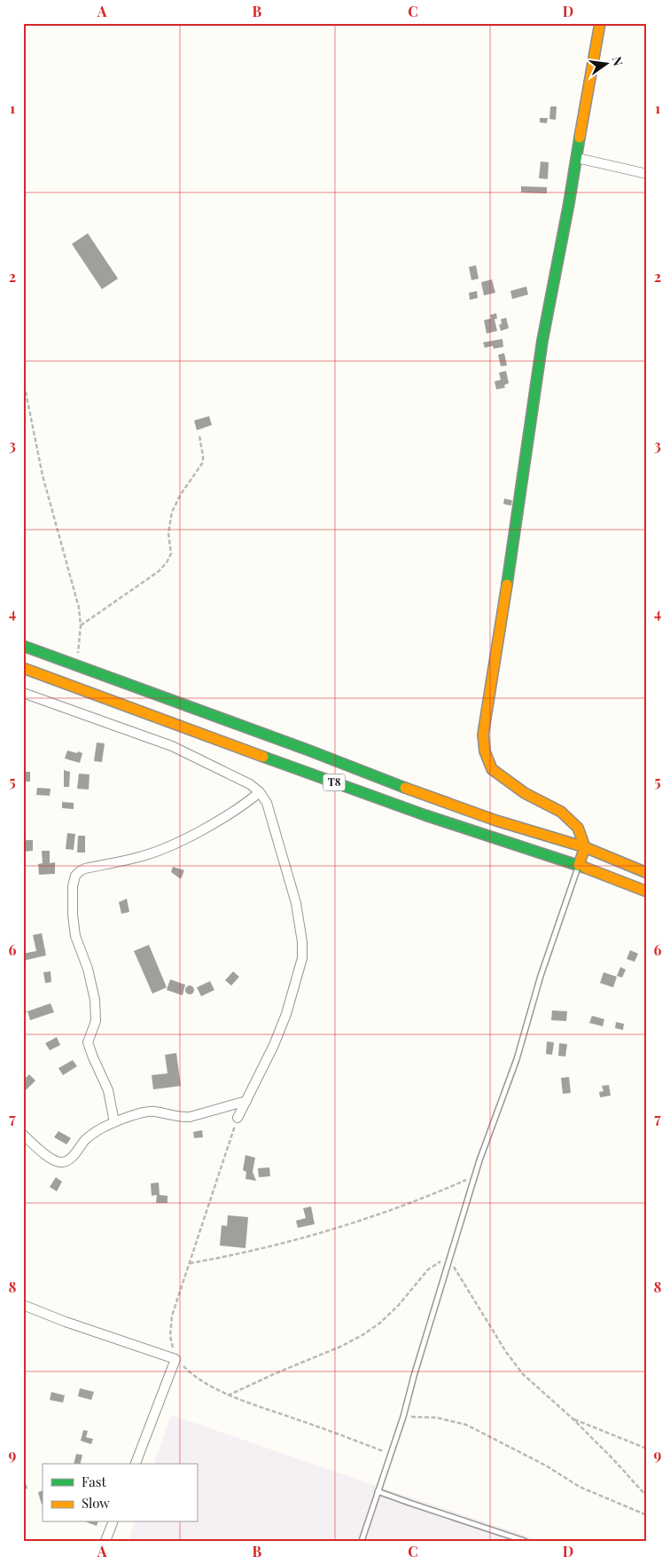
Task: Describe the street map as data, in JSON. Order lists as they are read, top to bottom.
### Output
{
  "streets": {
    "main road": ["T8"]
  },
  "legend": ["Fast", "Slow"],
  "north": "right",
  "grid": {
    "columns": [
      "A",
      "B",
      "C",
      "D"
    ],
    "rows": [
      "1",
      "2",
      "3",
      "4",
      "5",
      "6",
      "7",
      "8",
      "9"
    ]
  }
}
